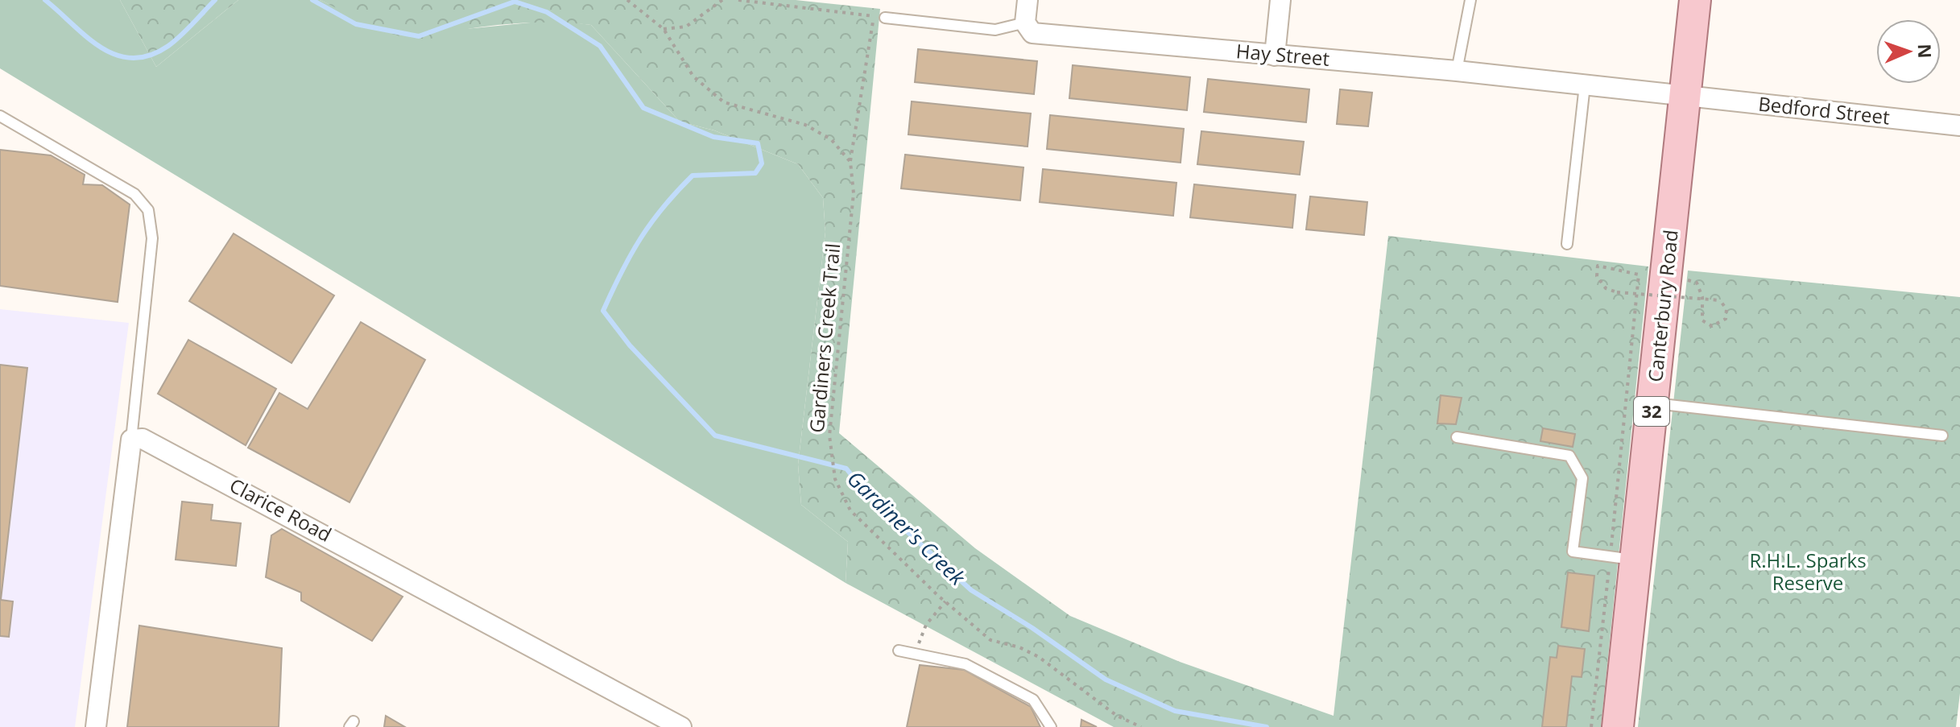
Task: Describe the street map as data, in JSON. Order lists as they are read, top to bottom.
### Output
{
  "streets": {
    "main road": ["Canterbury Road", "32"],
    "street": ["Hay Street", "Bedford Street", "Clarice Road"],
    "path": ["Gardiners Creek Trail"]
  },
  "crossings": [
    ["Hay Street", "Bedford Street"],
    ["Hay Street", "Canterbury Road"],
    ["Bedford Street", "Canterbury Road"]
  ],
  "water": ["Gardiner's Creek"],
  "parks": ["R.H.L. Sparks Reserve"],
  "north": "right"
}
